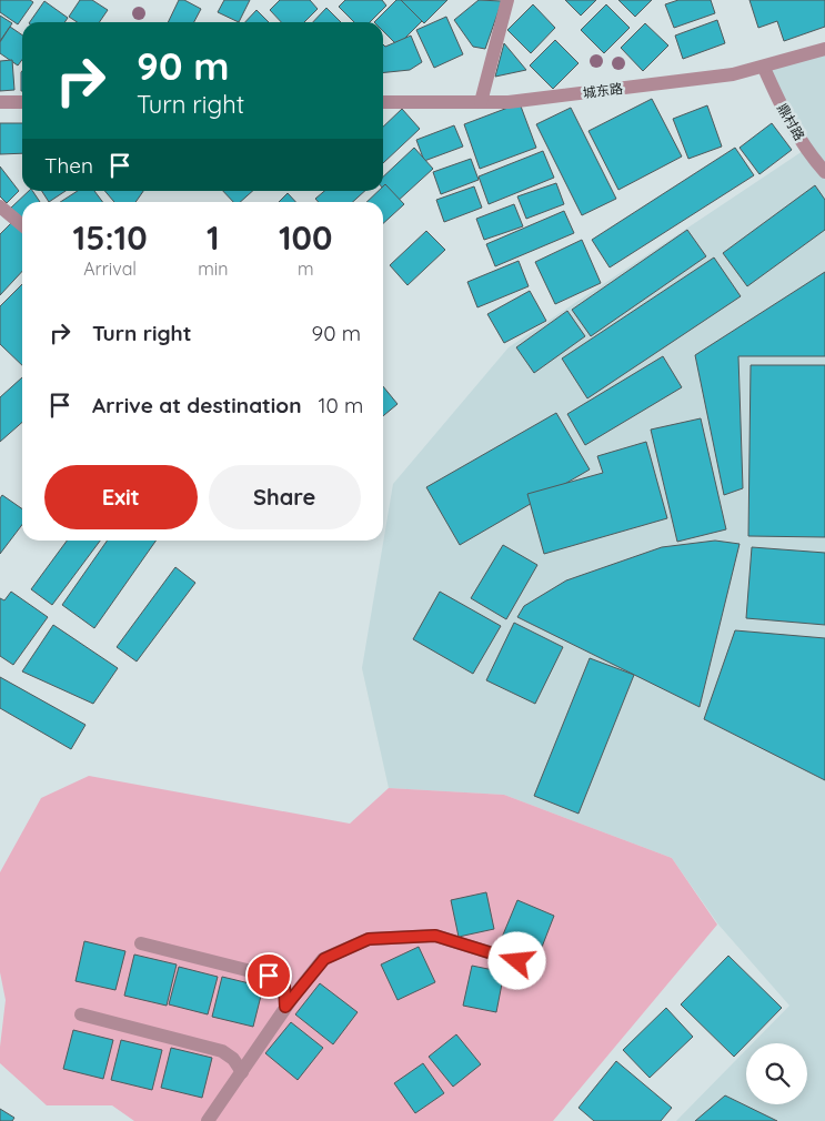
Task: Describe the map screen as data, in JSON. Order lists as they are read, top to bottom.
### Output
{
  "streets": {
    "street": ["城东路", "鼎村路"]
  },
  "crossings": [
    ["城东路", "鼎村路"]
  ],
  "page": {
    "turn": ["90 m", "Turn right"],
    "then": "Then",
    "eta": [
      "15:10",
      "Arrival",
      "1",
      "min",
      "100",
      "m"
    ],
    "list": [
      {
        "name": "Turn right",
        "value": "90 m"
      },
      {
        "name": "Arrive at destination",
        "value": "10 m"
      }
    ],
    "buttons": ["Exit", "Share"]
  }
}
